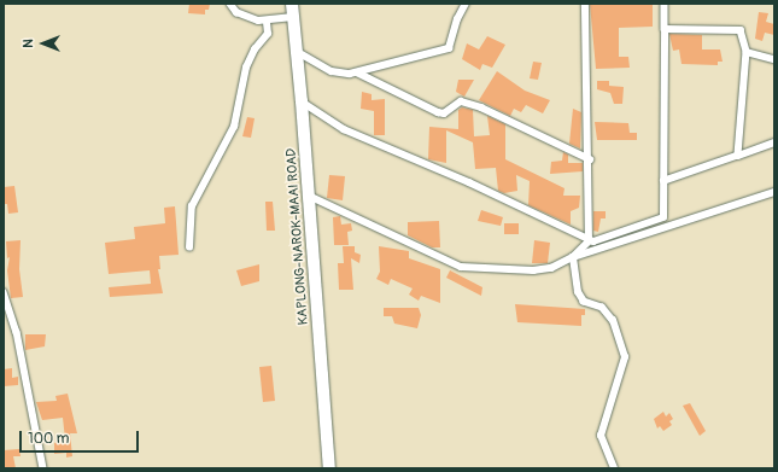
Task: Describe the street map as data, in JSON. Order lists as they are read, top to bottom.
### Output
{
  "streets": {
    "highway": ["KAPLONG-NAROK-MAAI ROAD"]
  },
  "scale_bar": "100 m",
  "north": "left"
}
